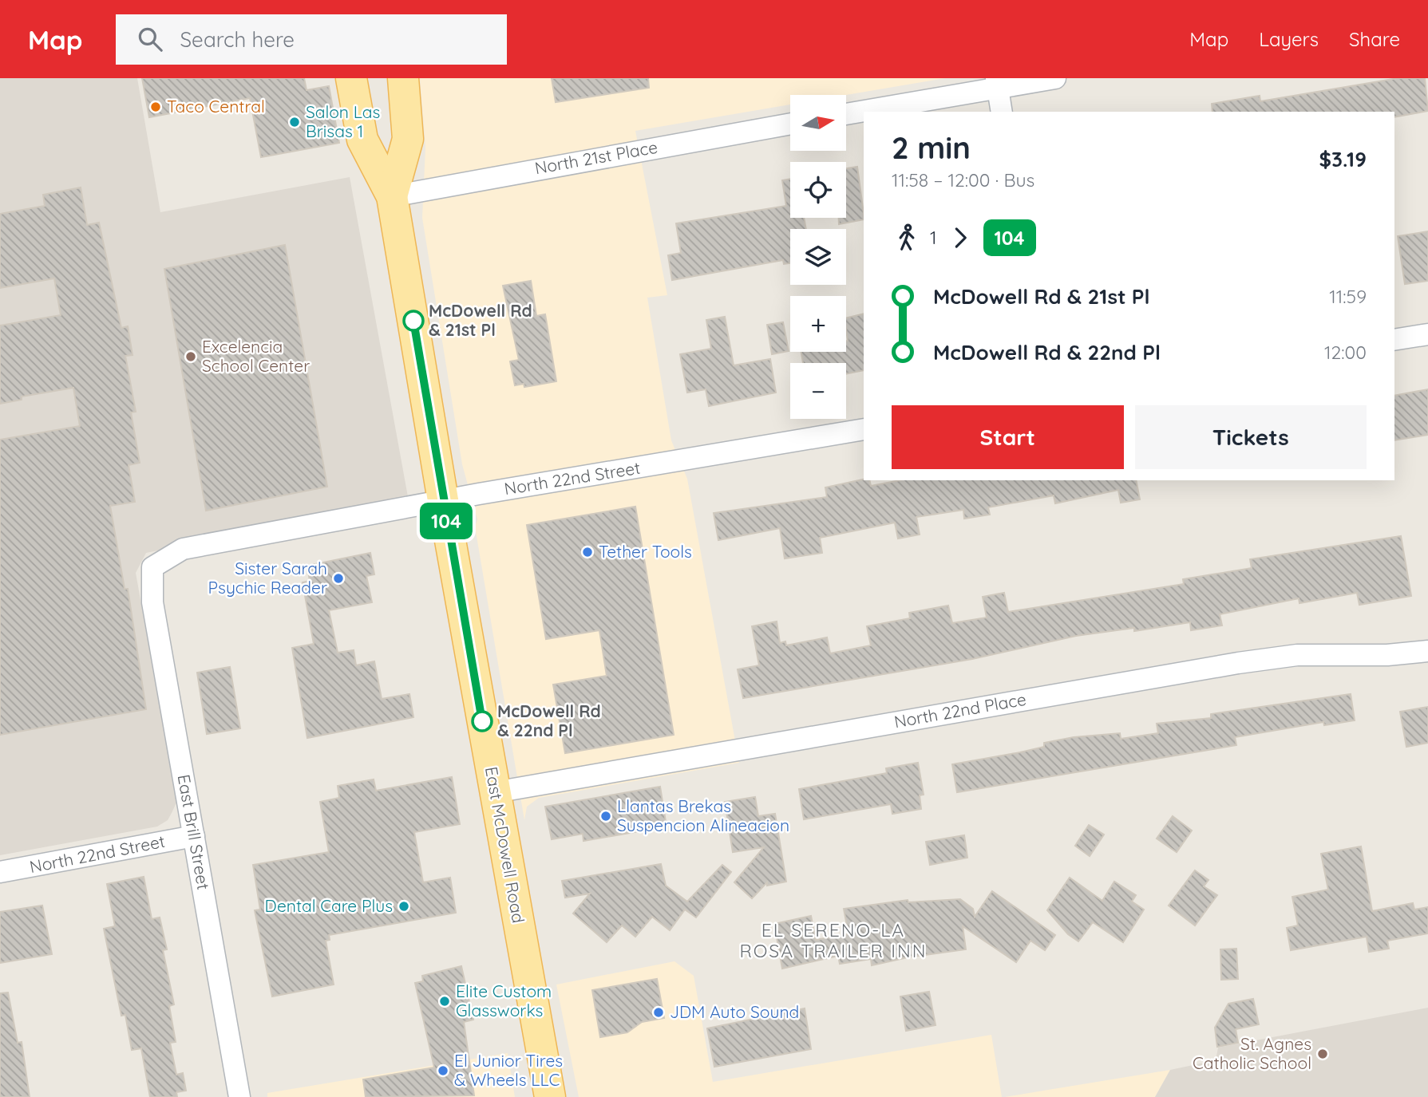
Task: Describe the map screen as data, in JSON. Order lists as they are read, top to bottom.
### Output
{
  "streets": {
    "main road": ["East McDowell Road"],
    "street": [
      "North 21st Place",
      "North 22nd Street",
      "North 22nd Place",
      "East Brill Street"
    ]
  },
  "crossings": [
    ["North 21st Place", "East McDowell Road"],
    ["North 22nd Street", "East Brill Street"],
    ["North 22nd Street", "East McDowell Road"],
    ["North 22nd Place", "East McDowell Road"]
  ],
  "districts": ["EL SERENO-LA ROSA TRAILER INN"],
  "places": [
    "Taco Central",
    "Salon Las Brisas 1",
    "McDowell Rd & 21st Pl",
    "Excelencia School Center",
    "Tether Tools",
    "Sister Sarah Psychic Reader",
    "McDowell Rd & 22nd Pl",
    "Llantas Brekas Suspencion Alineacion",
    "Dental Care Plus",
    "Elite Custom Glassworks",
    "JDM Auto Sound",
    "St. Agnes Catholic School",
    "El Junior Tires & Wheels LLC"
  ],
  "lines": ["bus line 104"],
  "north": "right",
  "page": {
    "header": "Map",
    "search": "Search here",
    "nav": ["Map", "Layers", "Share"],
    "on_map": "104",
    "map_buttons": ["+", "−"],
    "heading": ["2 min", "11:58 – 12:00 · Bus", "$3.19"],
    "legs": ["1", "104"],
    "list": [
      {
        "name": "McDowell Rd & 21st Pl",
        "value": "11:59"
      },
      {
        "name": "McDowell Rd & 22nd Pl",
        "value": "12:00"
      }
    ],
    "buttons": ["Start", "Tickets"]
  }
}
